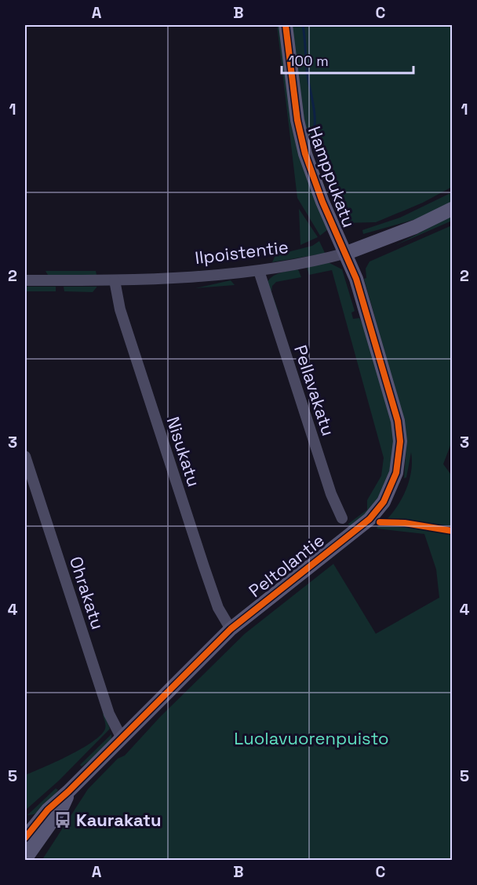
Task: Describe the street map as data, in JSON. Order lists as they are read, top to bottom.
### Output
{
  "streets": {
    "street": [
      "Hamppukatu",
      "Ilpoistentie",
      "Pellavakatu",
      "Nisukatu",
      "Peltolantie",
      "Ohrakatu"
    ]
  },
  "crossings": [
    ["Hamppukatu", "Ilpoistentie"],
    ["Hamppukatu", "Peltolantie"],
    ["Ilpoistentie", "Pellavakatu"],
    ["Ilpoistentie", "Nisukatu"],
    ["Ilpoistentie", "Peltolantie"],
    ["Nisukatu", "Peltolantie"],
    ["Peltolantie", "Ohrakatu"]
  ],
  "parks": ["Luolavuorenpuisto"],
  "places": {
    "bus stop": ["Kaurakatu"]
  },
  "scale_bar": "100 m",
  "grid": {
    "columns": ["A", "B", "C"],
    "rows": [
      "1",
      "2",
      "3",
      "4",
      "5"
    ]
  }
}
